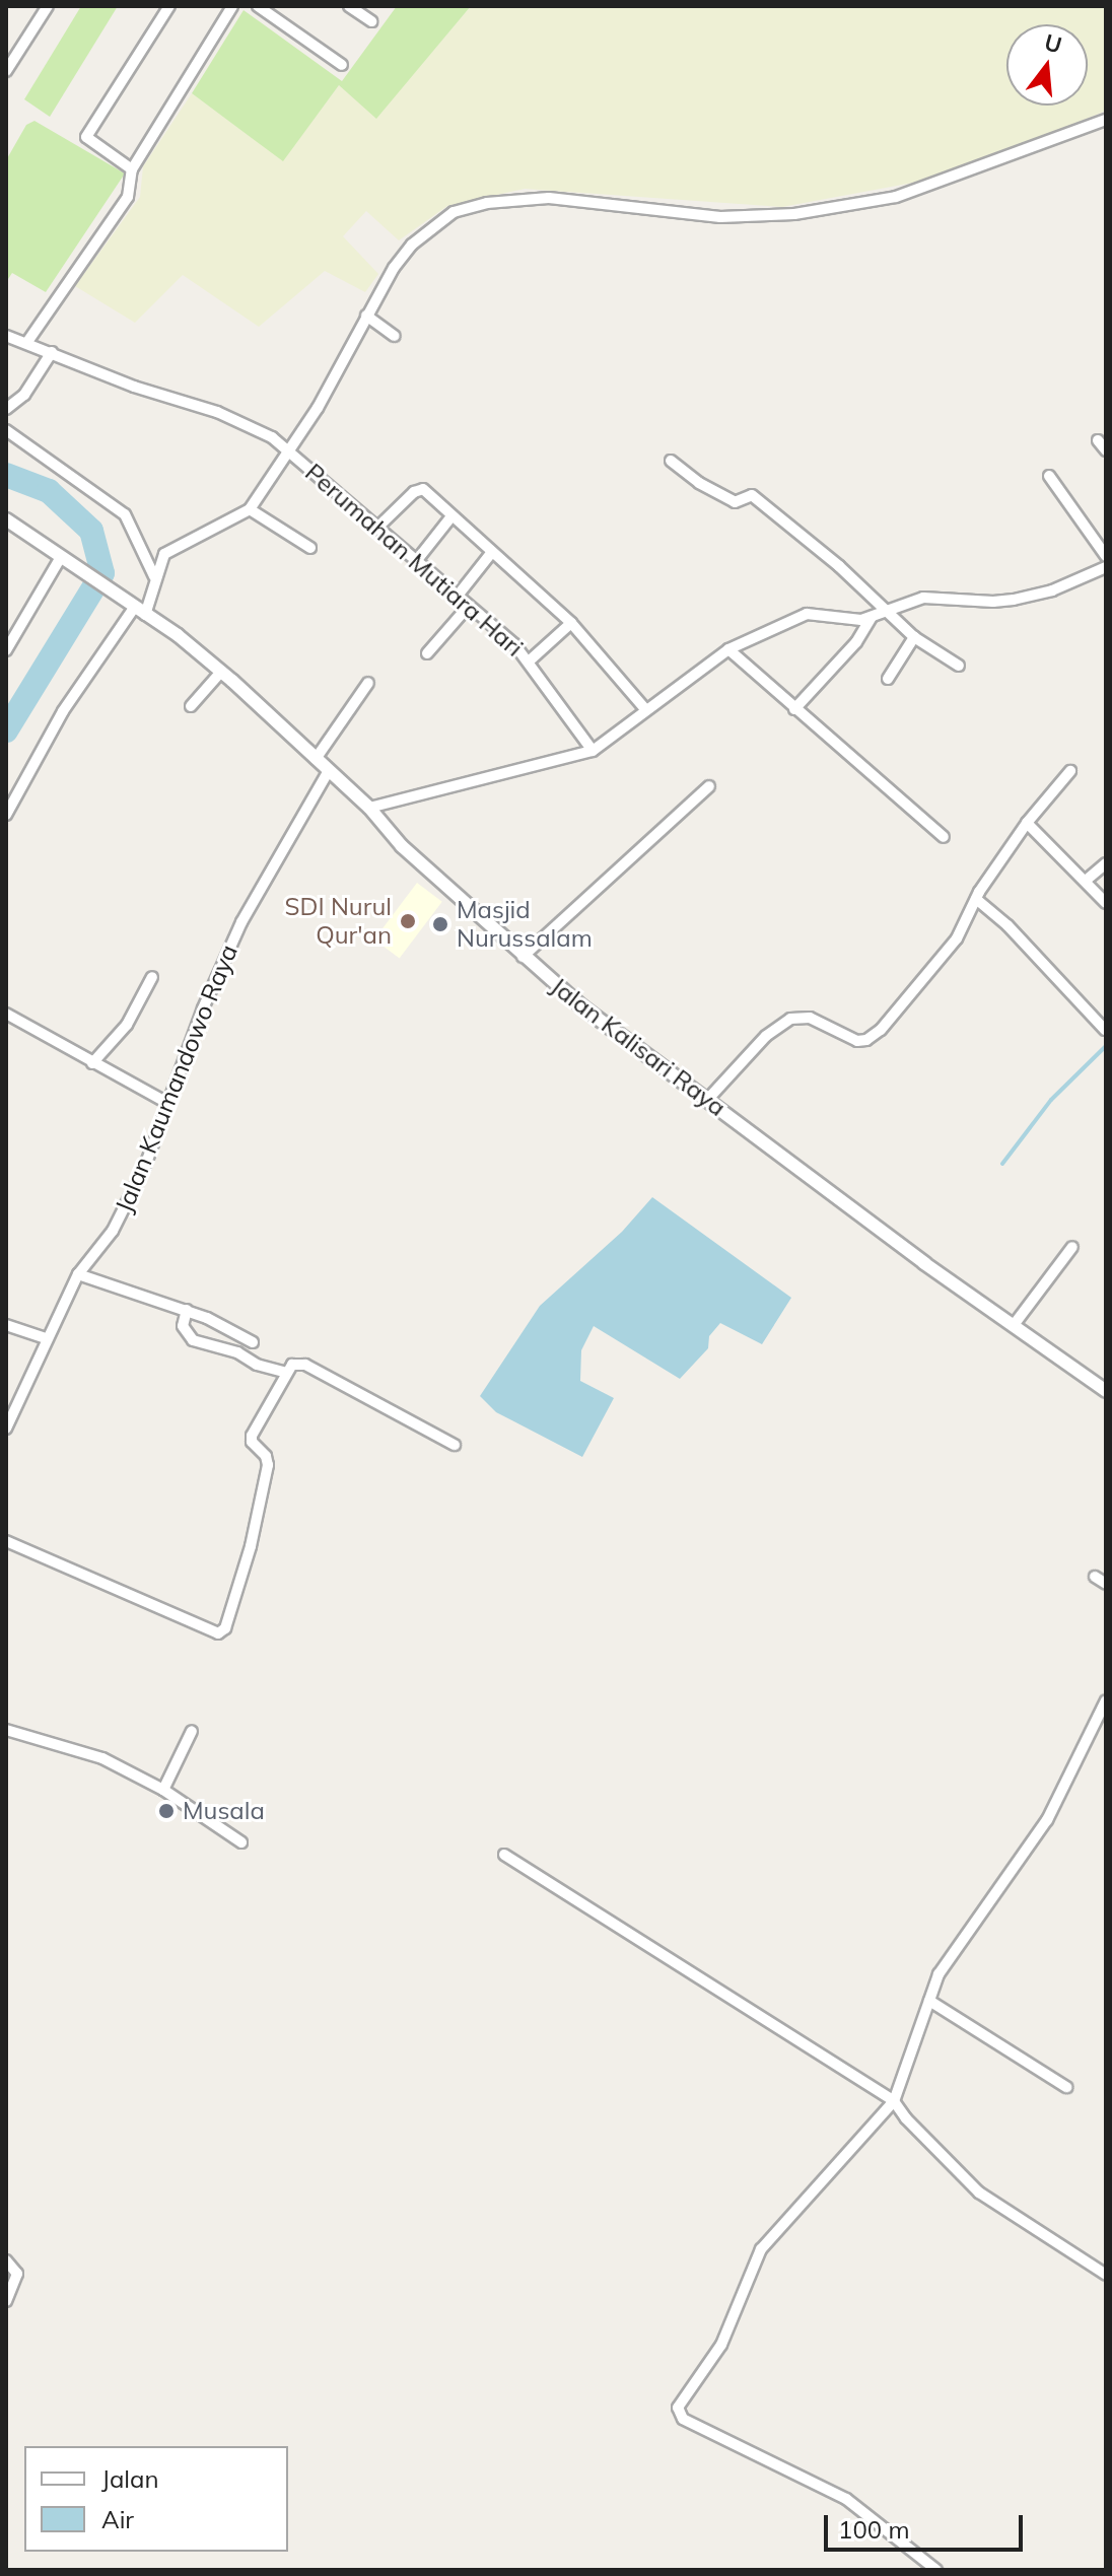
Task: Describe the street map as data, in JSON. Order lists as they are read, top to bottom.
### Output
{
  "streets": {
    "street": ["Perumahan Mutiara Hari", "Jalan Kalisari Raya", "Jalan Kaumandowo Raya"]
  },
  "crossings": [
    ["Jalan Kalisari Raya", "Jalan Kaumandowo Raya"]
  ],
  "places": ["SDI Nurul Qur'an", "Masjid Nurussalam", "Musala"],
  "legend": ["Jalan", "Air"],
  "scale_bar": "100 m",
  "north": "top"
}
